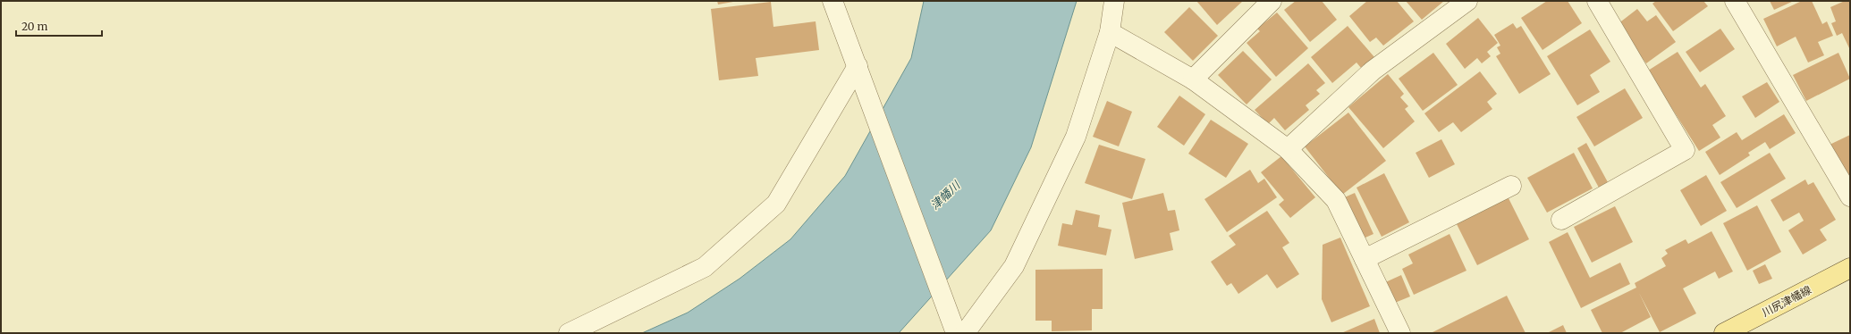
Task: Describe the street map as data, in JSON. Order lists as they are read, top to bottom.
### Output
{
  "streets": {
    "main road": ["川尻津幡線"]
  },
  "water": ["津幡川"],
  "scale_bar": "20 m"
}
